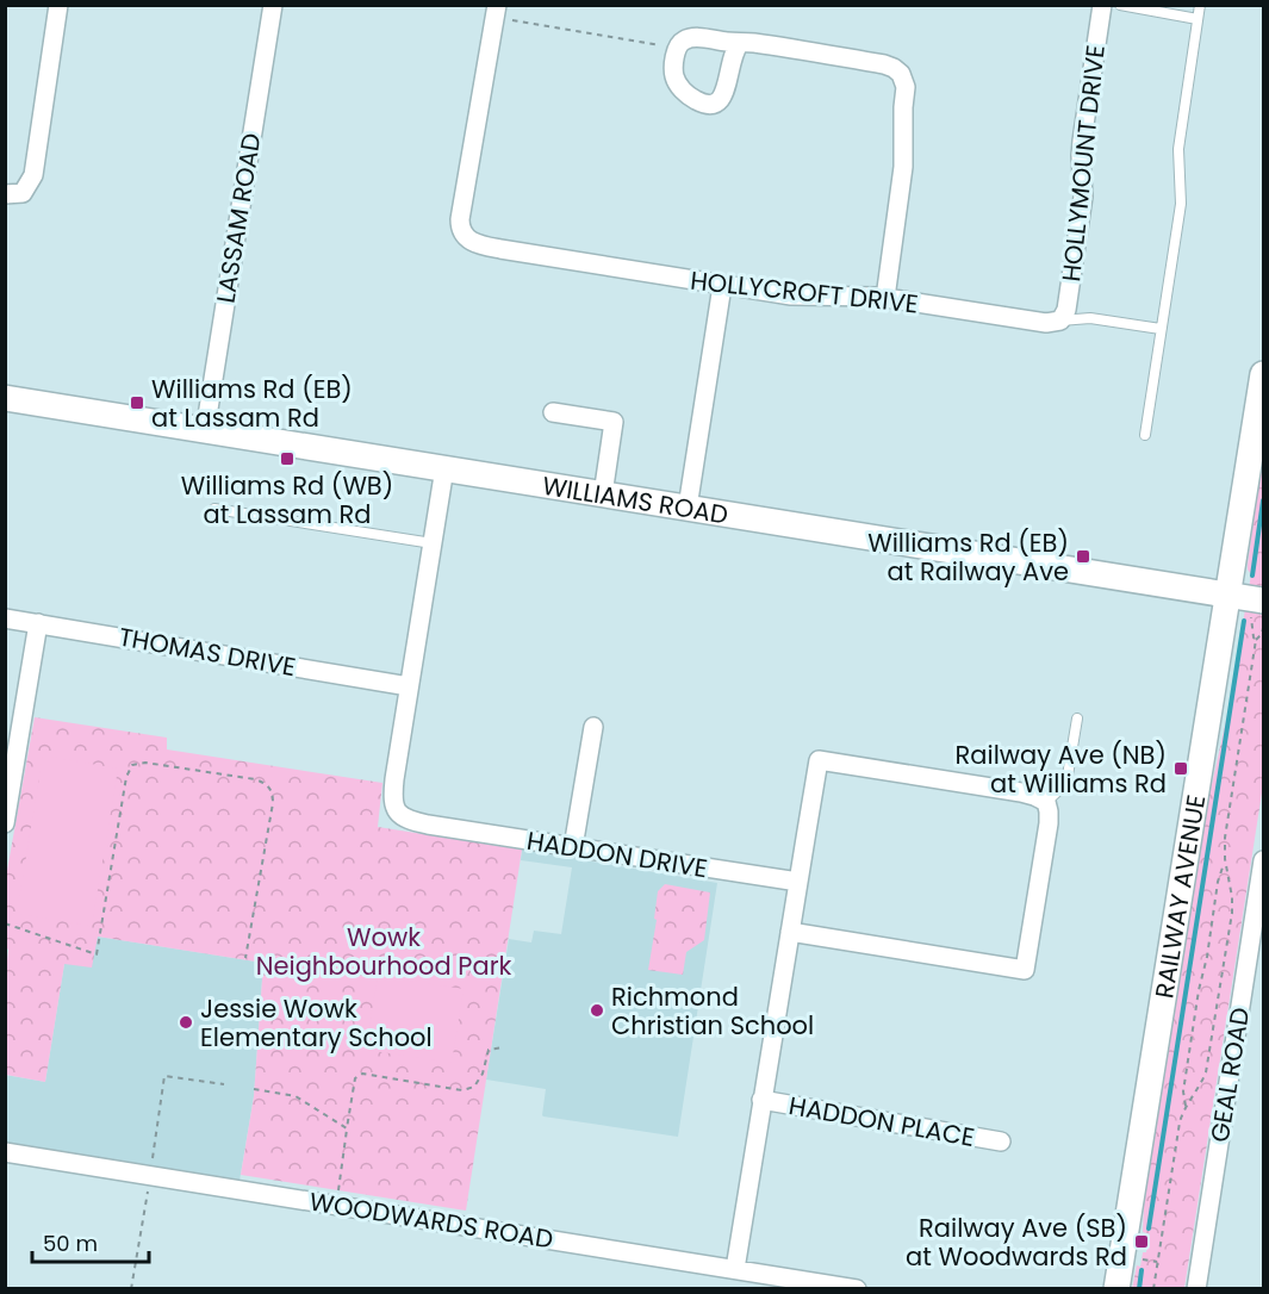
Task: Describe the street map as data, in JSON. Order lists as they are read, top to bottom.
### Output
{
  "streets": {
    "street": [
      "HOLLYMOUNT DRIVE",
      "LASSAM ROAD",
      "HOLLYCROFT DRIVE",
      "WILLIAMS ROAD",
      "THOMAS DRIVE",
      "HADDON DRIVE",
      "RAILWAY AVENUE",
      "GEAL ROAD",
      "HADDON PLACE",
      "WOODWARDS ROAD"
    ]
  },
  "crossings": [
    ["HOLLYMOUNT DRIVE", "HOLLYCROFT DRIVE"],
    ["LASSAM ROAD", "WILLIAMS ROAD"],
    ["WILLIAMS ROAD", "HADDON DRIVE"],
    ["WILLIAMS ROAD", "RAILWAY AVENUE"],
    ["THOMAS DRIVE", "HADDON DRIVE"]
  ],
  "parks": ["Wowk Neighbourhood Park"],
  "places": {
    "transit": [
      "Williams Rd (EB) at Lassam Rd",
      "Williams Rd (WB) at Lassam Rd",
      "Williams Rd (EB) at Railway Ave",
      "Railway Ave (NB) at Williams Rd",
      "Railway Ave (SB) at Woodwards Rd"
    ],
    "other": ["Richmond Christian School", "Jessie Wowk Elementary School"]
  },
  "scale_bar": "50 m"
}
